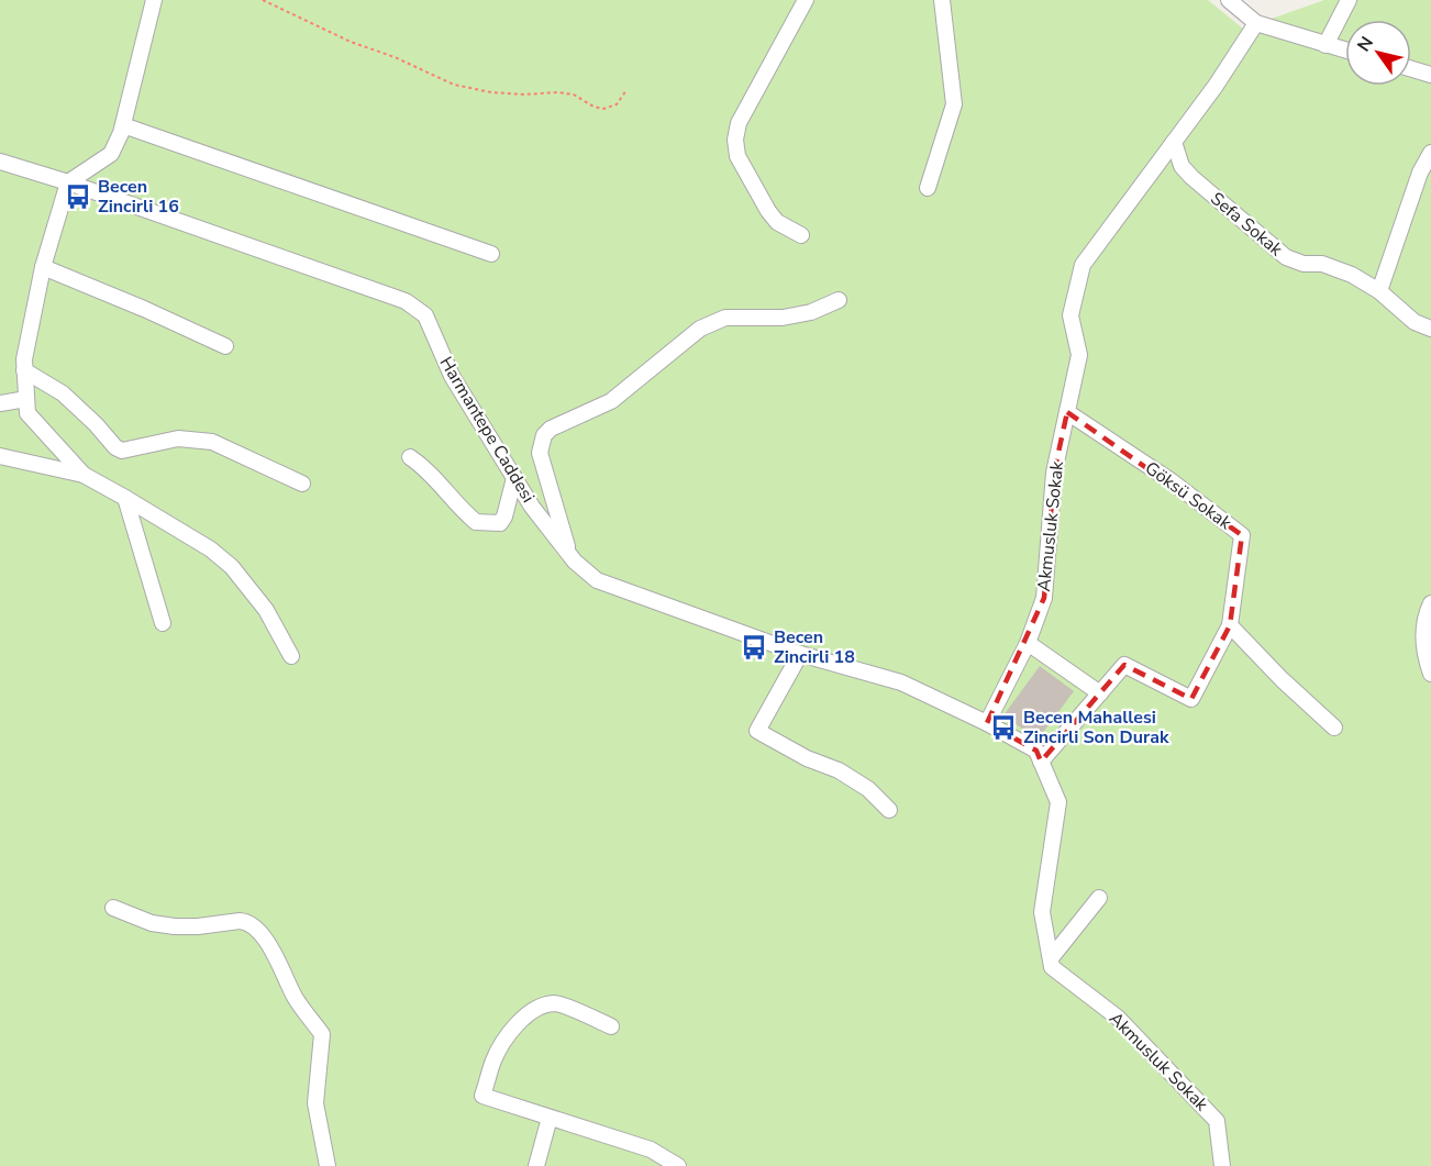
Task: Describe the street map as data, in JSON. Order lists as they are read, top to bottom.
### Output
{
  "streets": {
    "street": [
      "Sefa Sokak",
      "Harmantepe Caddesi",
      "Göksü Sokak",
      "Akmusluk Sokak"
    ]
  },
  "crossings": [
    ["Sefa Sokak", "Akmusluk Sokak"],
    ["Harmantepe Caddesi", "Akmusluk Sokak"],
    ["Göksü Sokak", "Akmusluk Sokak"]
  ],
  "places": {
    "bus stop": ["Becen Zincirli 16", "Becen Zincirli 18", "Becen Mahallesi Zincirli Son Durak"]
  },
  "north": "top left"
}
